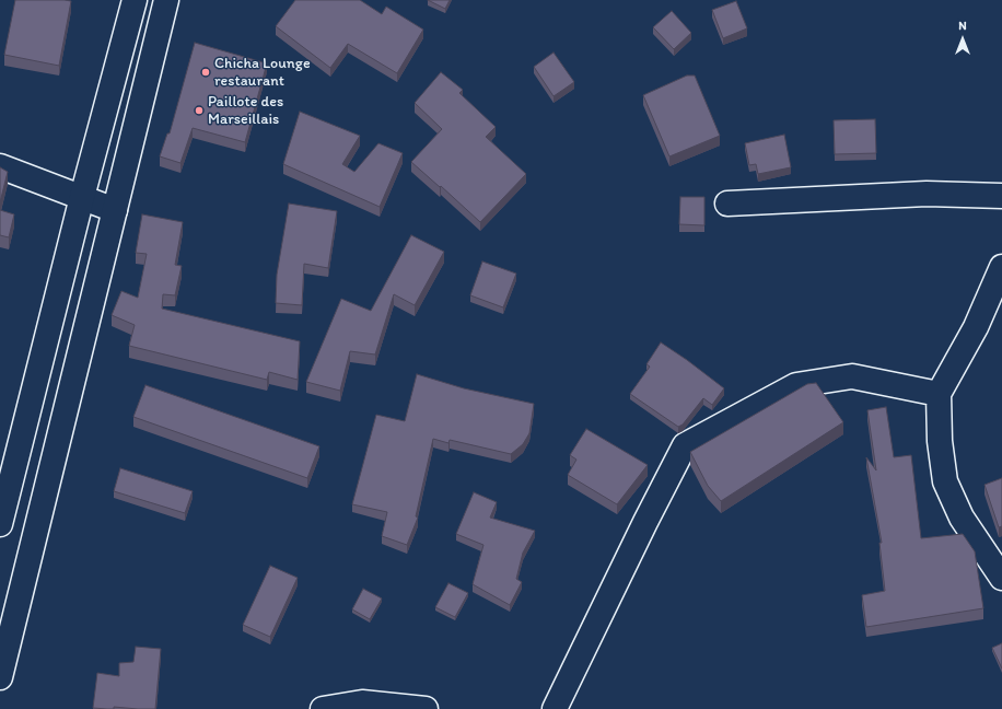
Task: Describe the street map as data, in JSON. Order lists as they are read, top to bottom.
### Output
{
  "places": ["Chicha Lounge restaurant", "Paillote des Marseillais"],
  "north": "top"
}
